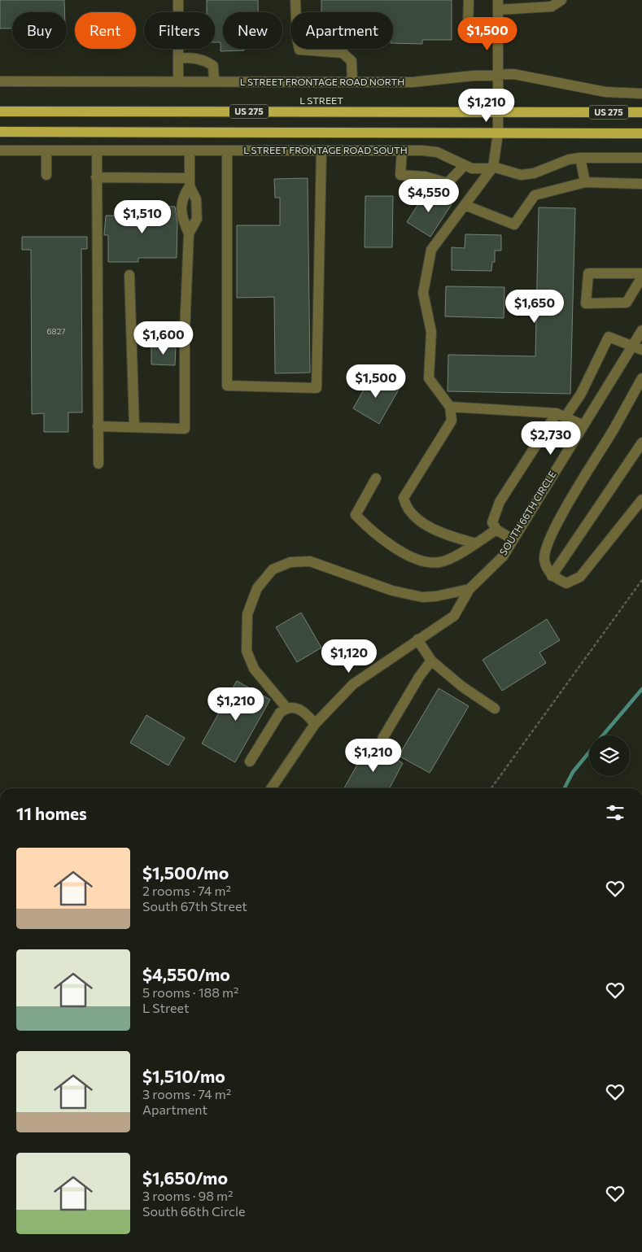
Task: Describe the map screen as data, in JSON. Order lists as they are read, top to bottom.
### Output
{
  "streets": {
    "main road": ["L STREET", "US 275"],
    "street": ["L STREET FRONTAGE ROAD NORTH", "L STREET FRONTAGE ROAD SOUTH", "SOUTH 66TH CIRCLE"]
  },
  "house_numbers": ["6827"],
  "page": {
    "chip": [
      "Buy",
      "Rent",
      "Filters",
      "New",
      "Apartment"
    ],
    "price": [
      "$1,500",
      "$1,210",
      "$4,550",
      "$1,510",
      "$1,650",
      "$1,600",
      "$1,500",
      "$2,730",
      "$1,120",
      "$1,210",
      "$1,210"
    ],
    "heading": "11 homes",
    "list": [
      {
        "name": "$1,500/mo",
        "note": "2 rooms · 74 m² · South 67th Street"
      },
      {
        "name": "$4,550/mo",
        "note": "5 rooms · 188 m² · L Street"
      },
      {
        "name": "$1,510/mo",
        "note": "3 rooms · 74 m² · Apartment"
      },
      {
        "name": "$1,650/mo",
        "note": "3 rooms · 98 m² · South 66th Circle"
      }
    ]
  }
}
